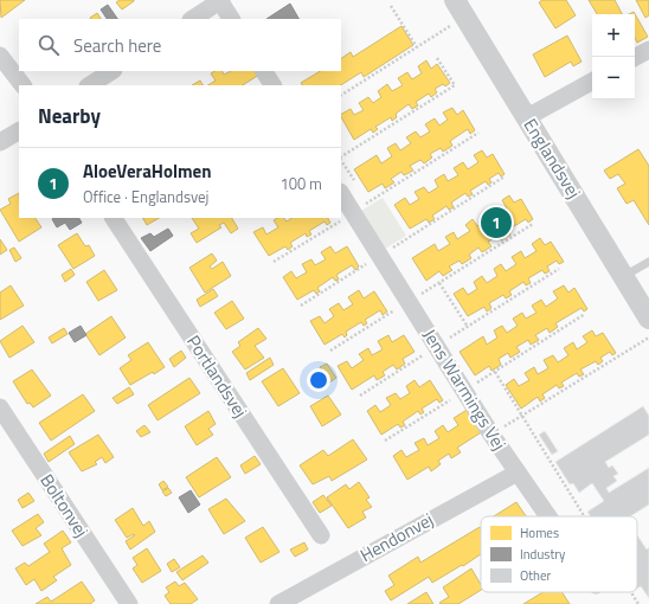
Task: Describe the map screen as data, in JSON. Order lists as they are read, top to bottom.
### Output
{
  "streets": {
    "street": [
      "Englandsvej",
      "Portlandsvej",
      "Jens Warmings Vej",
      "Boltonvej",
      "Hendonvej"
    ]
  },
  "crossings": [
    ["Jens Warmings Vej", "Hendonvej"]
  ],
  "legend": ["Homes", "Industry", "Other"],
  "page": {
    "map_buttons": ["+", "−"],
    "search": "Search here",
    "heading": "Nearby",
    "list": [
      {
        "mark": "1",
        "name": "AloeVeraHolmen",
        "note": "Office · Englandsvej",
        "value": "100 m"
      }
    ],
    "pins": "1"
  }
}
